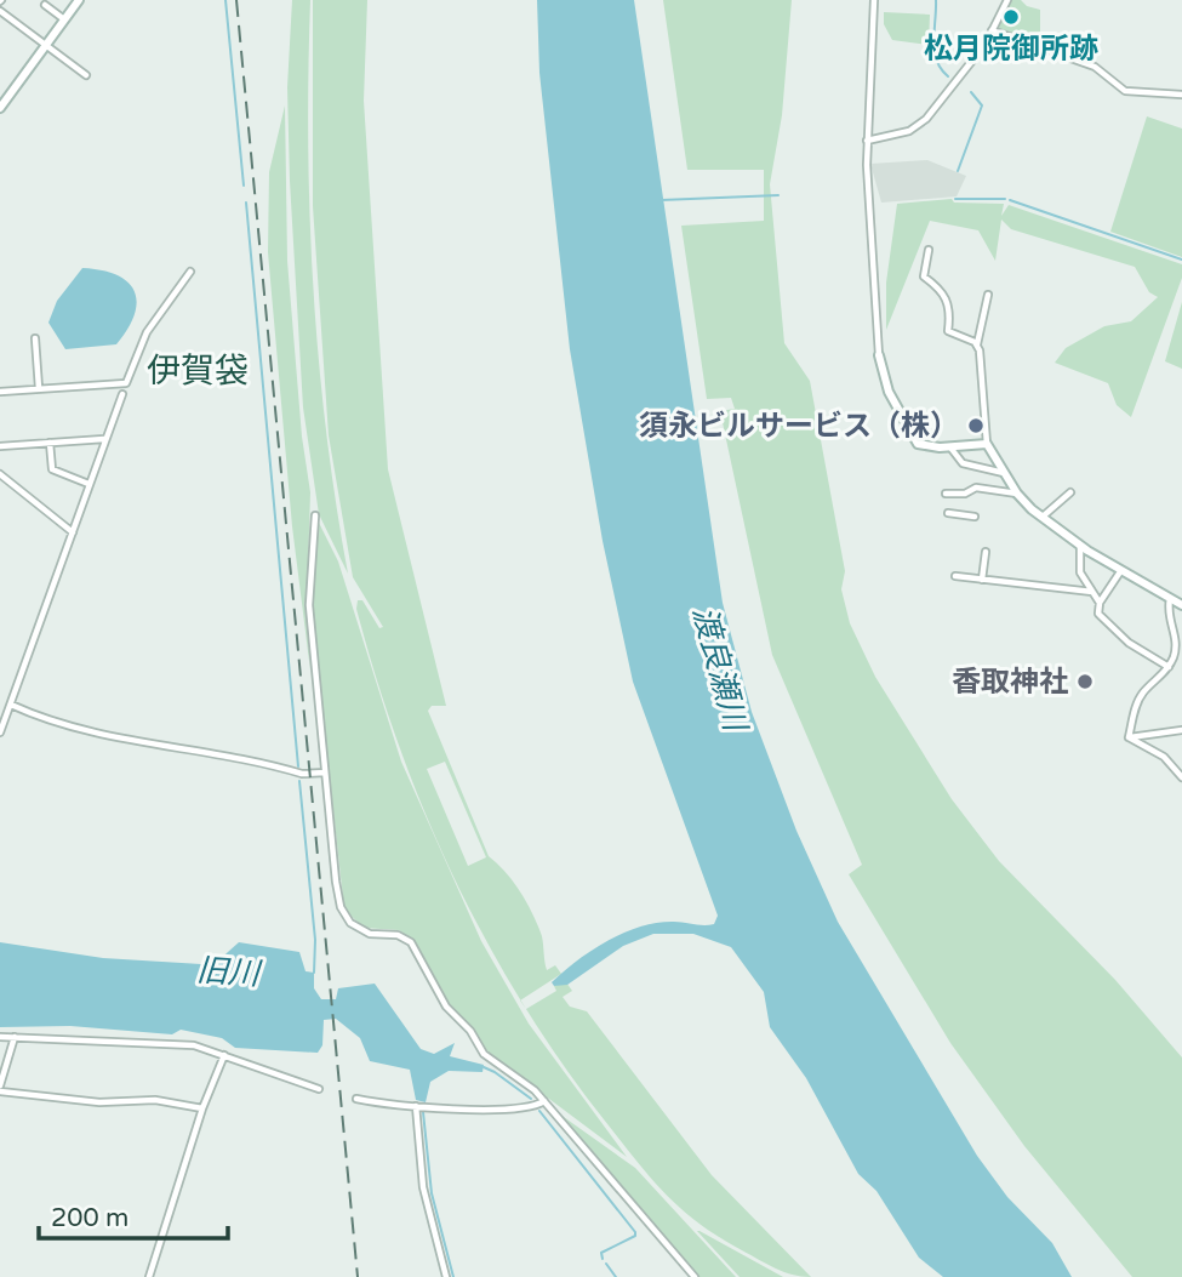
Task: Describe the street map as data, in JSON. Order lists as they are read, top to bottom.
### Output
{
  "districts": ["伊賀袋"],
  "water": ["渡良瀬川", "旧川"],
  "places": ["松月院御所跡", "須永ビルサービス（株）", "香取神社"],
  "scale_bar": "200 m"
}
